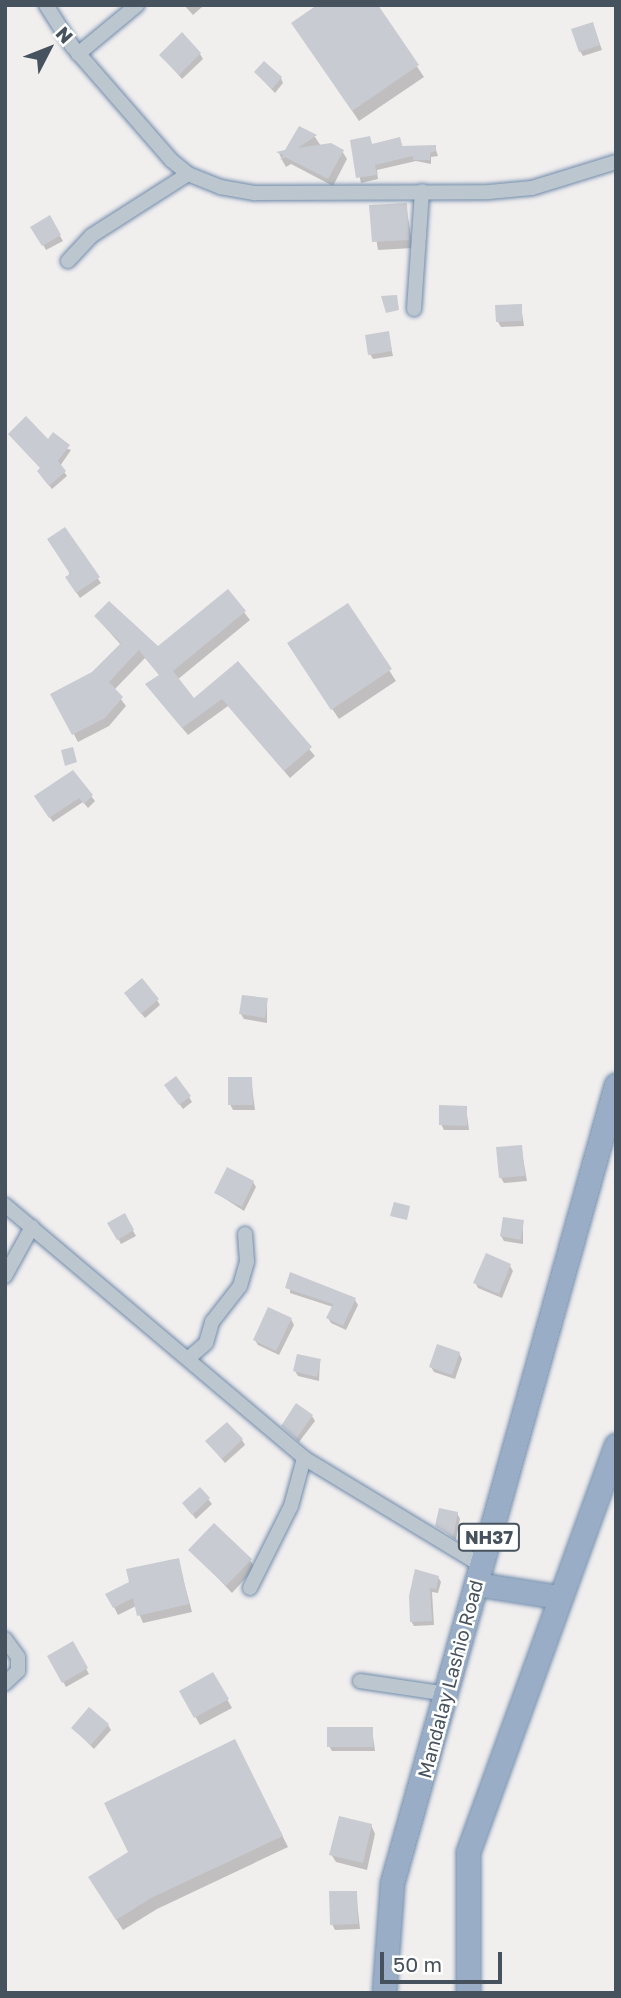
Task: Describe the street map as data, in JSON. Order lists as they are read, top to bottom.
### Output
{
  "streets": {
    "highway": ["NH37", "Mandalay Lashio Road"]
  },
  "scale_bar": "50 m",
  "north": "top right"
}
